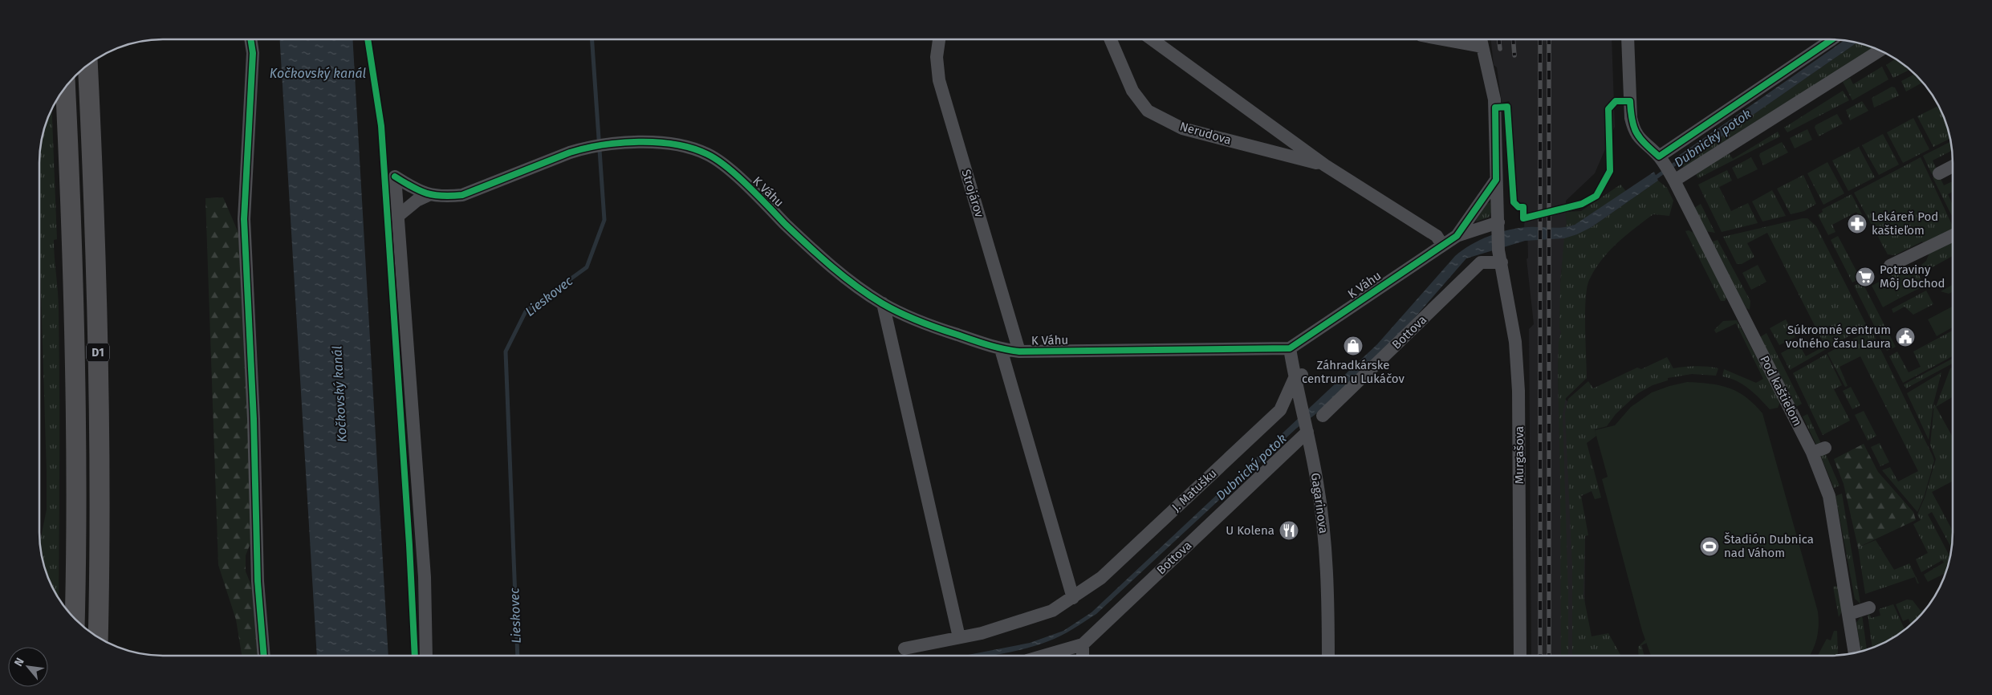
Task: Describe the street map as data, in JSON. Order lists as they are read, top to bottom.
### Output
{
  "streets": {
    "highway": ["D1"],
    "street": [
      "Nerudova",
      "K Váhu",
      "Strojárov",
      "Bottova",
      "Pod kaštieľom",
      "Murgašova",
      "J. Matušku",
      "Gagarinova"
    ]
  },
  "crossings": [
    ["Nerudova", "K Váhu"],
    ["K Váhu", "Strojárov"],
    ["K Váhu", "Gagarinova"],
    ["Bottova", "Murgašova"],
    ["Bottova", "Gagarinova"],
    ["J. Matušku", "Gagarinova"]
  ],
  "water": ["Kočkovský kanál", "Dubnický potok", "Lieskovec"],
  "places": {
    "pharmacy": ["Lekáreň Pod kaštieľom"],
    "supermarket": ["Potraviny Môj Obchod"],
    "public building": ["Súkromné centrum voľného času Laura"],
    "shop": ["Záhradkárske centrum u Lukáčov"],
    "restaurant": ["U Kolena"],
    "sports": ["Štadión Dubnica nad Váhom"]
  },
  "north": "top left"
}
